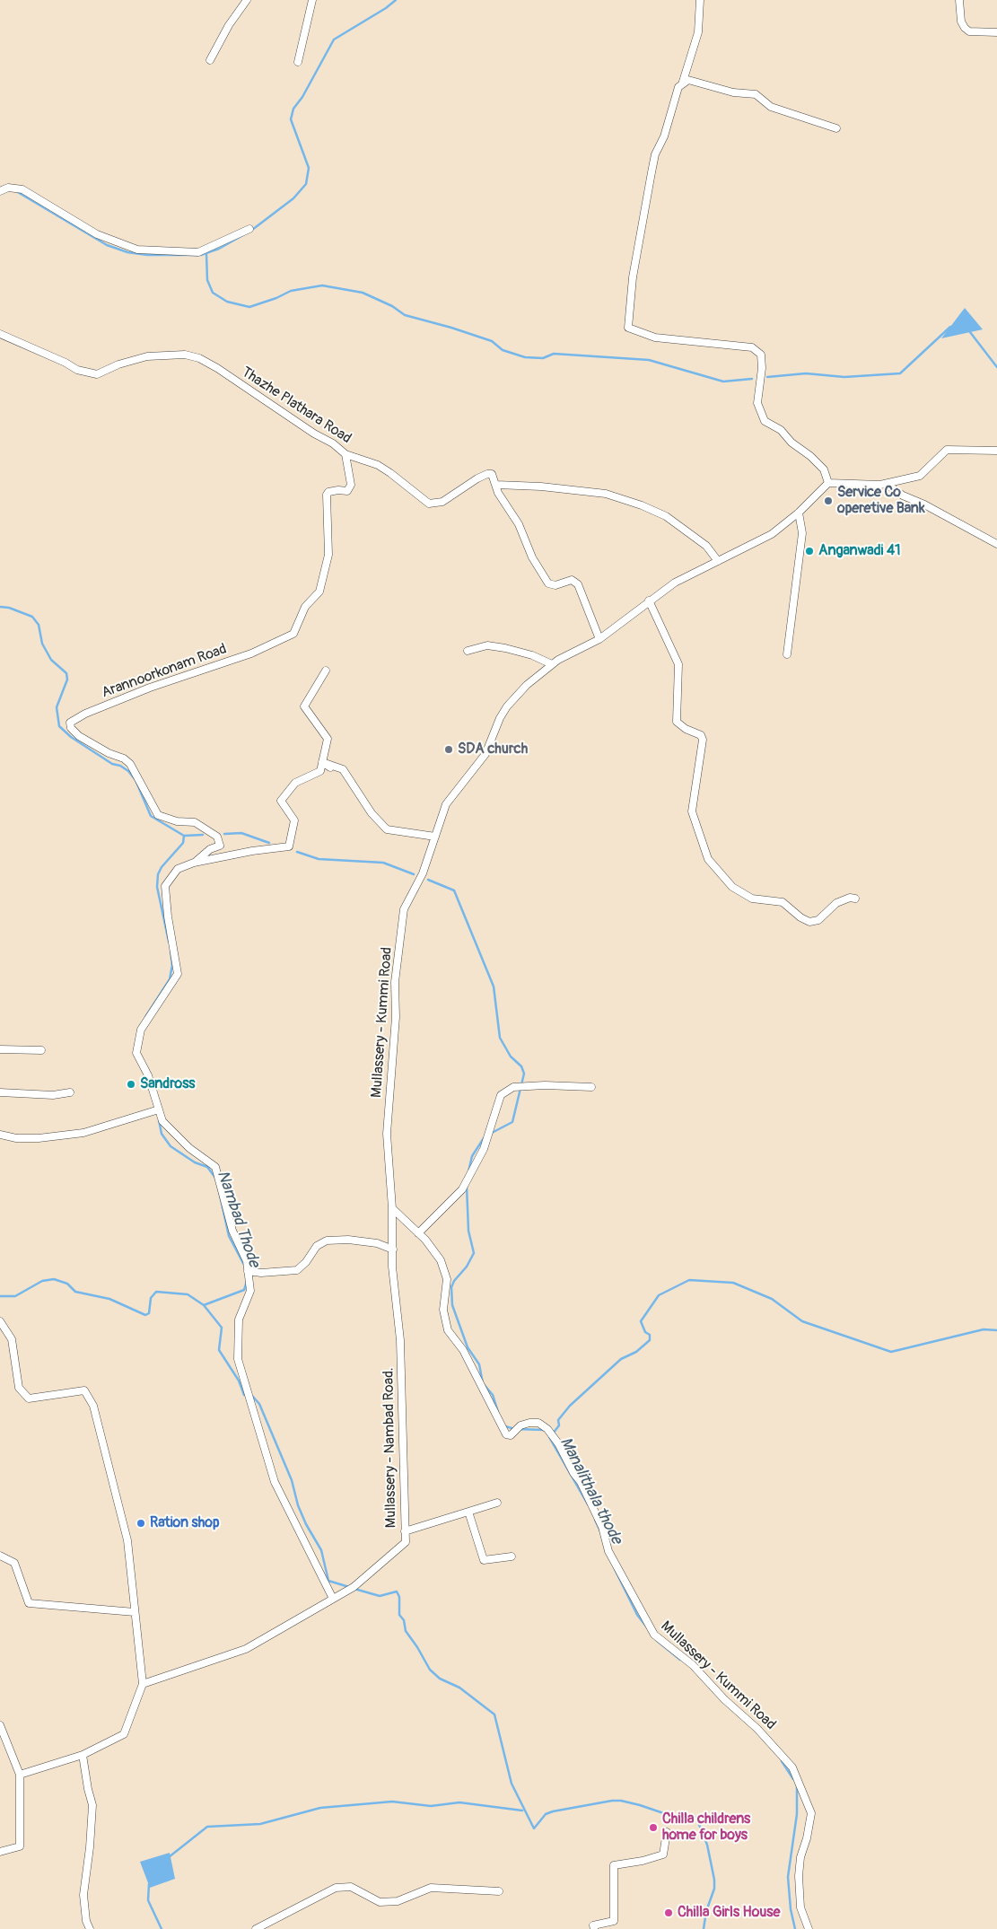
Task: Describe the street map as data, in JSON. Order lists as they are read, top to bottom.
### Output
{
  "streets": {
    "street": [
      "Thazhe Plathara Road",
      "Arannoorkonam Road",
      "Mullassery - Kummi Road",
      "Mullassery - Nambad Road."
    ]
  },
  "crossings": [
    ["Thazhe Plathara Road", "Arannoorkonam Road"],
    ["Arannoorkonam Road", "Mullassery - Nambad Road."],
    ["Mullassery - Kummi Road", "Mullassery - Nambad Road."]
  ],
  "water": ["Nambad Thode", "Manalithala thode"],
  "places": [
    "Service Co operetive Bank",
    "Anganwadi 41",
    "SDA church",
    "Sandross",
    "Ration shop",
    "Chilla childrens home for boys",
    "Chilla Girls House"
  ]
}
